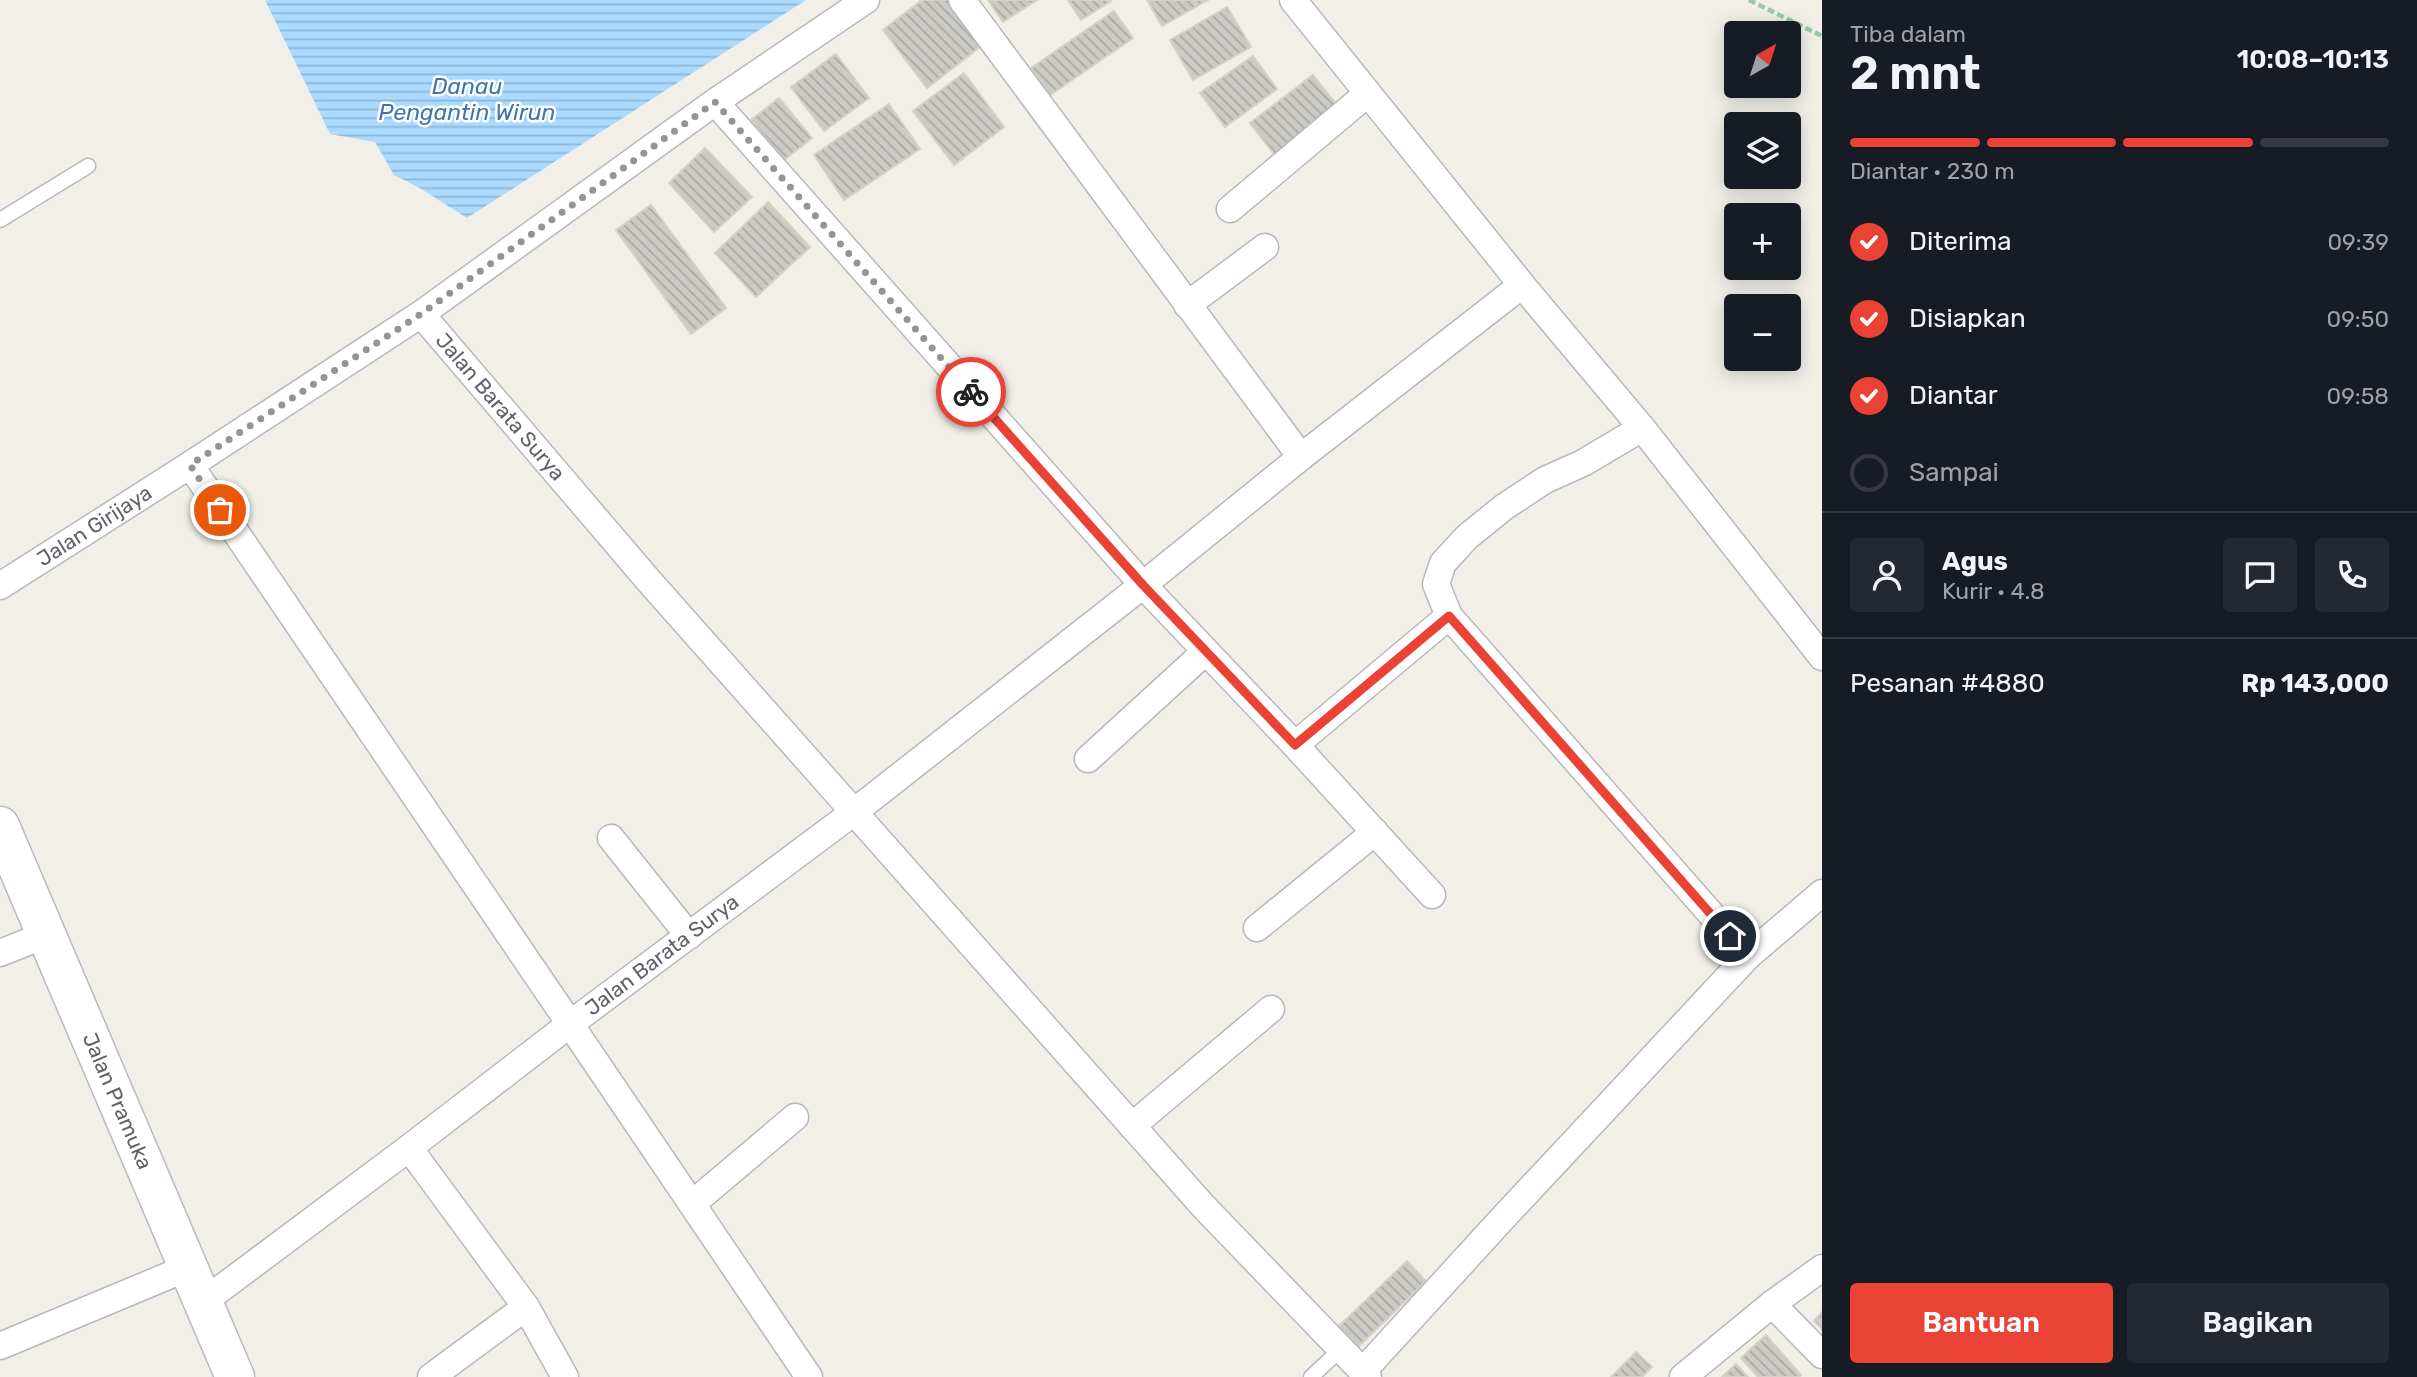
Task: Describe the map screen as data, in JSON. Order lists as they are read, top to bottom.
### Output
{
  "streets": {
    "main road": ["Jalan Pramuka"],
    "street": ["Jalan Barata Surya", "Jalan Girijaya"]
  },
  "crossings": [
    ["Jalan Barata Surya", "Jalan Girijaya"]
  ],
  "water": ["Danau Pengantin Wirun"],
  "north": "top right",
  "page": {
    "heading": ["2 mnt", "Tiba dalam", "10:08–10:13"],
    "panel": [
      "Agus",
      "Kurir · 4.8",
      "Pesanan #4880",
      "Rp 143,000"
    ],
    "map_buttons": ["+", "−"],
    "bar": "Diantar · 230 m",
    "list": [
      ["Diterima", "09:39"],
      ["Disiapkan", "09:50"],
      ["Diantar", "09:58"],
      "Sampai"
    ],
    "buttons": ["Bantuan", "Bagikan"]
  }
}
